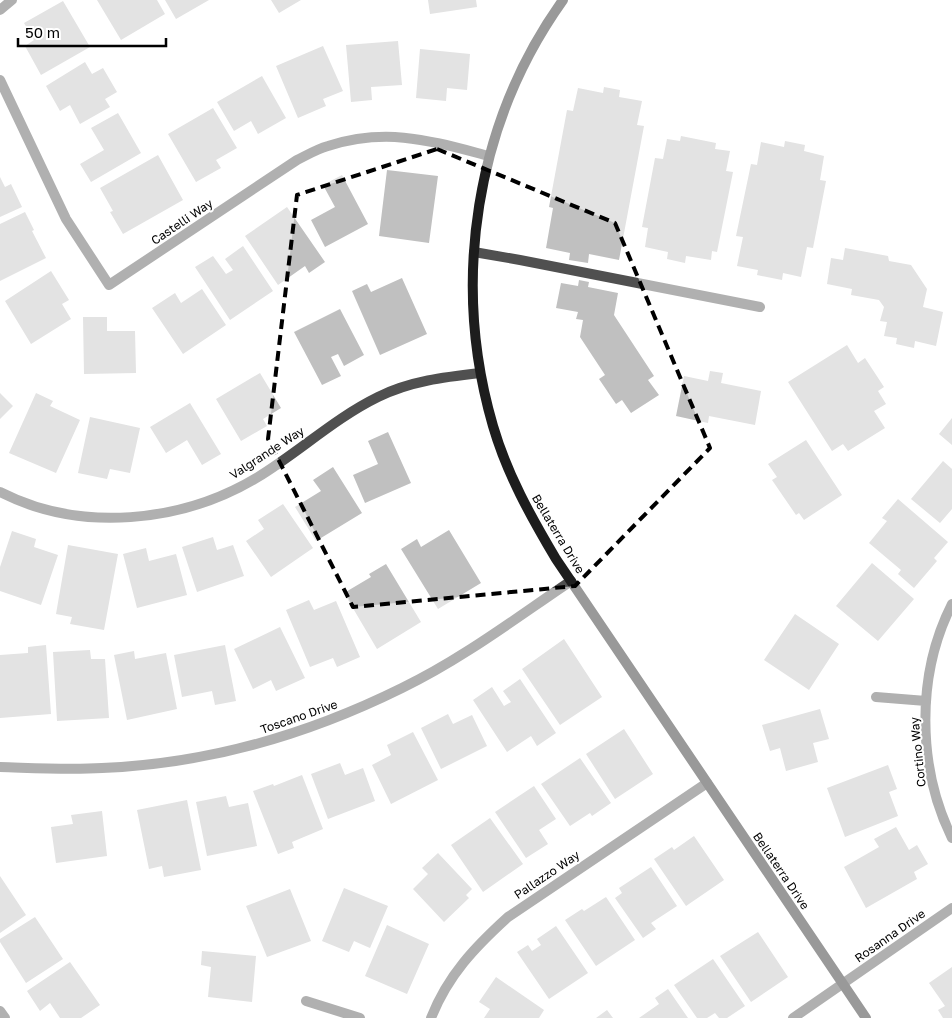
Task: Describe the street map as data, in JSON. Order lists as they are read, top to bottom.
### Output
{
  "streets": {
    "street": [
      "Castelli Way",
      "Valgrande Way",
      "Bellaterra Drive",
      "Toscano Drive",
      "Cortino Way",
      "Pallazzo Way",
      "Rosanna Drive"
    ]
  },
  "crossings": [
    ["Castelli Way", "Bellaterra Drive"],
    ["Valgrande Way", "Bellaterra Drive"],
    ["Bellaterra Drive", "Toscano Drive"],
    ["Bellaterra Drive", "Pallazzo Way"],
    ["Bellaterra Drive", "Rosanna Drive"]
  ],
  "scale_bar": "50 m"
}
